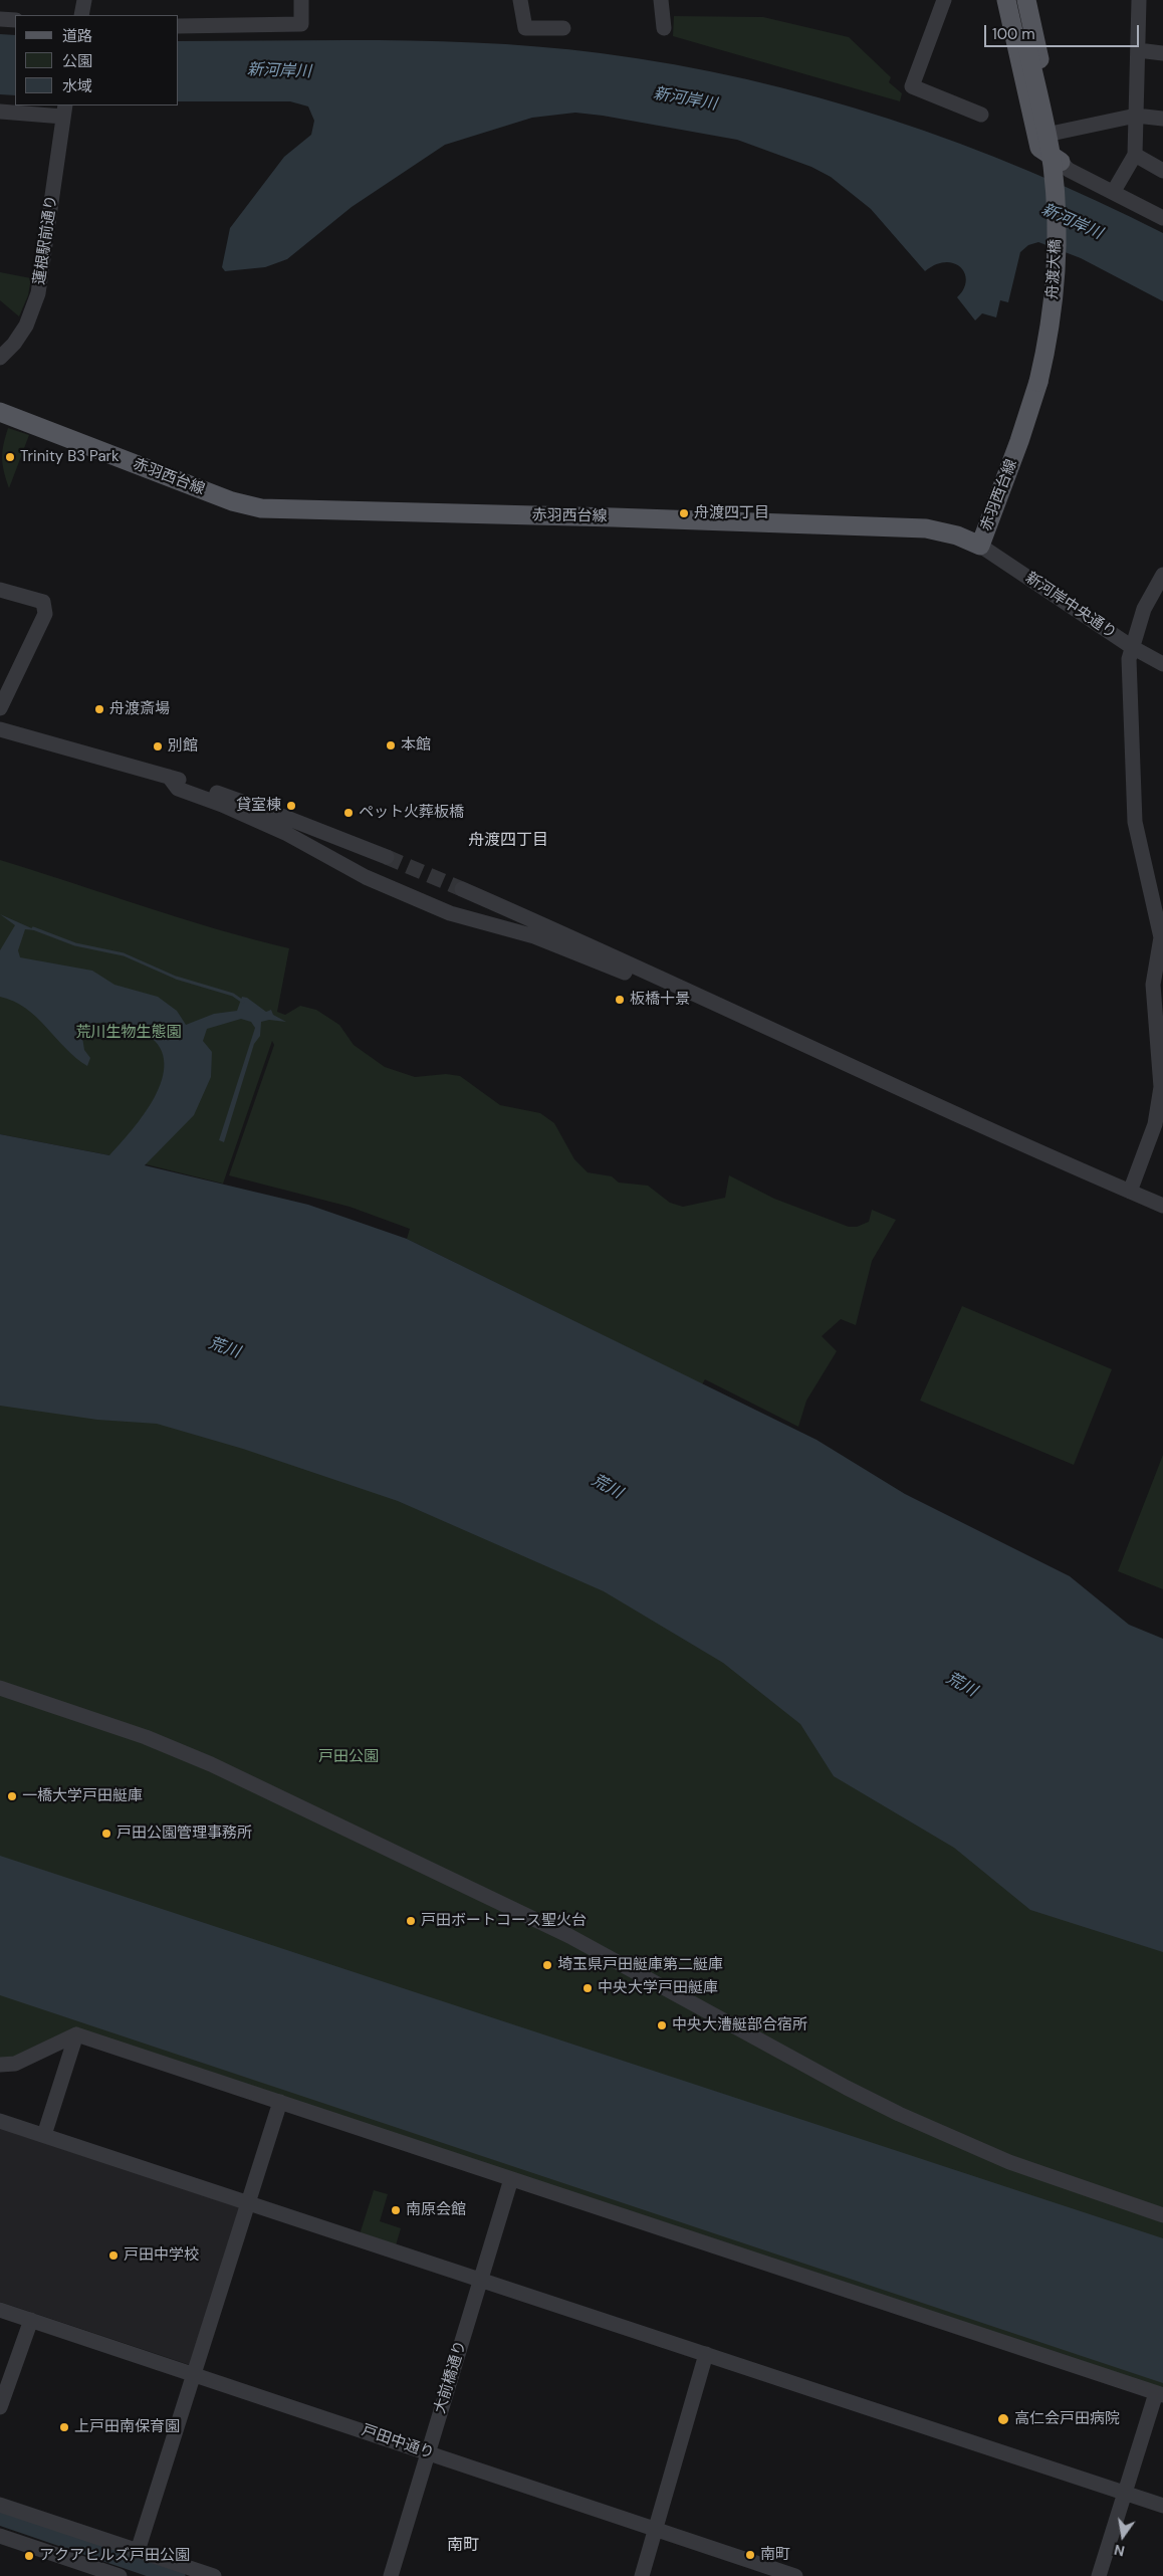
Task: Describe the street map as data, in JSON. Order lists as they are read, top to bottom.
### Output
{
  "streets": {
    "main road": ["舟渡大橋", "赤羽西台線"],
    "street": [
      "蓮根駅前通り",
      "新河岸中央通り",
      "大前橋通り",
      "戸田中通り"
    ]
  },
  "crossings": [
    ["舟渡大橋", "赤羽西台線"],
    ["赤羽西台線", "新河岸中央通り"],
    ["大前橋通り", "戸田中通り"]
  ],
  "districts": ["舟渡四丁目", "南町"],
  "water": ["新河岸川", "荒川"],
  "parks": ["荒川生物生態園", "戸田公園"],
  "places": [
    "Trinity B3 Park",
    "舟渡四丁目",
    "舟渡斎場",
    "本館",
    "別館",
    "貸室棟",
    "ペット火葬板橋",
    "板橋十景",
    "一橋大学戸田艇庫",
    "戸田公園管理事務所",
    "戸田ボートコース聖火台",
    "埼玉県戸田艇庫第二艇庫",
    "中央大学戸田艇庫",
    "中央大漕艇部合宿所",
    "南原会館",
    "戸田中学校",
    "高仁会戸田病院",
    "上戸田南保育園",
    "南町",
    "アクアヒルズ戸田公園"
  ],
  "legend": ["道路", "公園", "水域"],
  "scale_bar": "100 m",
  "north": "bottom"
}
